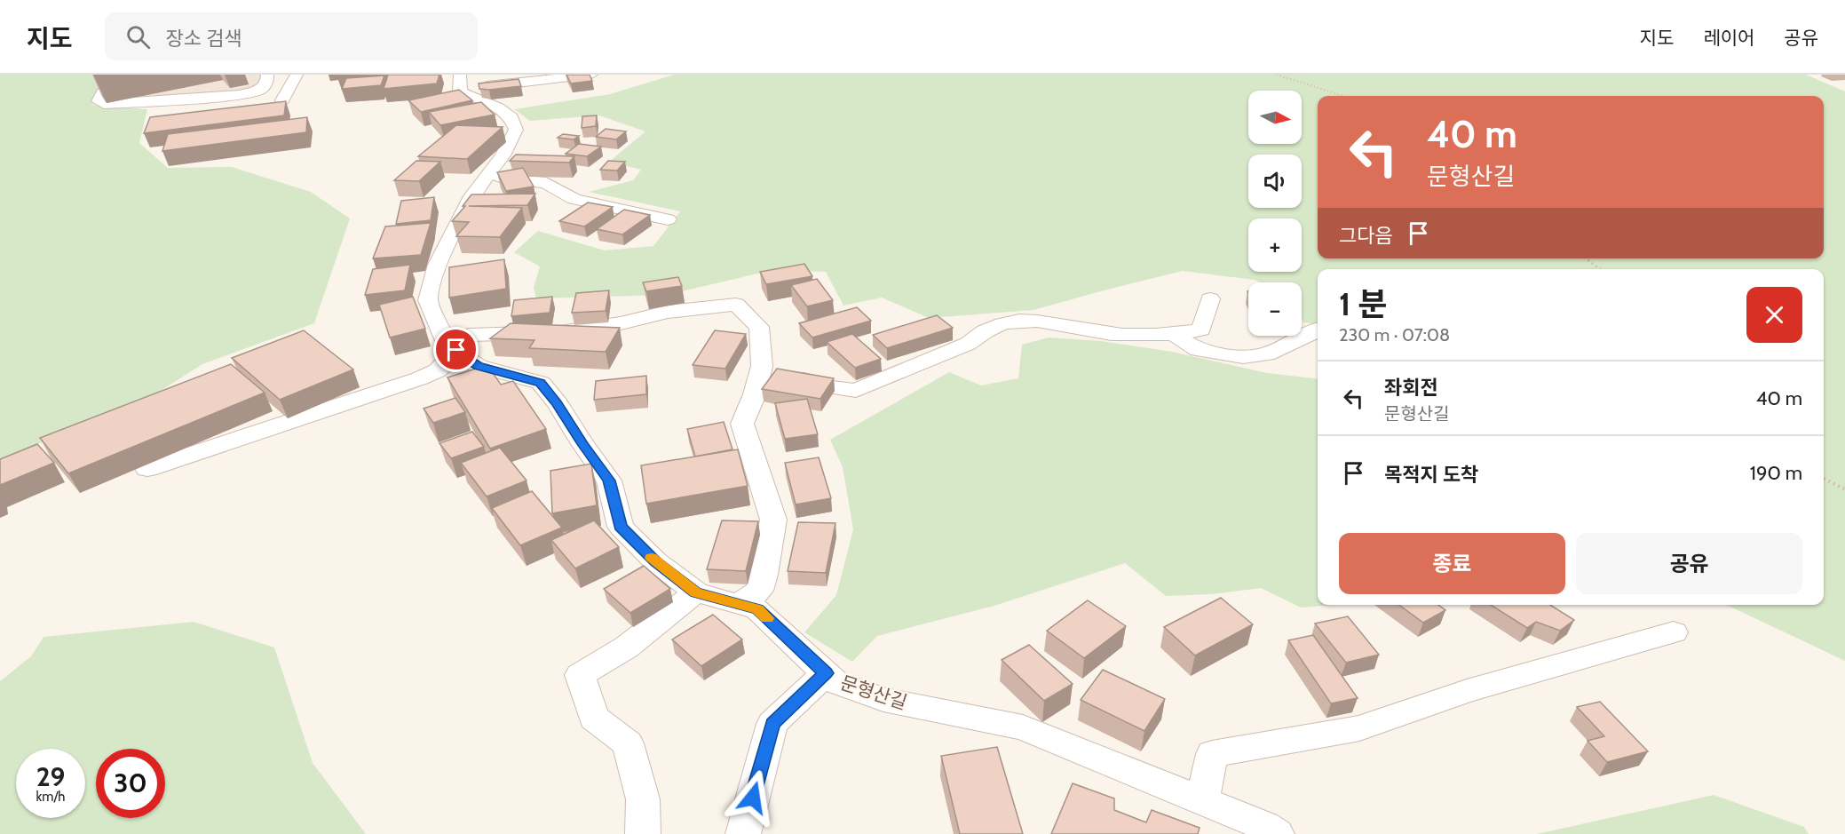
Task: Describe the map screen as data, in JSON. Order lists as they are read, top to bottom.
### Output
{
  "streets": {
    "street": ["문형산길"]
  },
  "north": "right",
  "page": {
    "header": "지도",
    "search": "장소 검색",
    "nav": ["지도", "레이어", "공유"],
    "map_buttons": ["+", "−"],
    "turn": ["40 m", "문형산길"],
    "then": "그다음",
    "heading": ["1 분", "230 m · 07:08"],
    "list": [
      {
        "name": "좌회전",
        "note": "문형산길",
        "value": "40 m"
      },
      {
        "name": "목적지 도착",
        "value": "190 m"
      }
    ],
    "buttons": ["종료", "공유"],
    "speed": "29 km/h",
    "limit": "30"
  }
}
